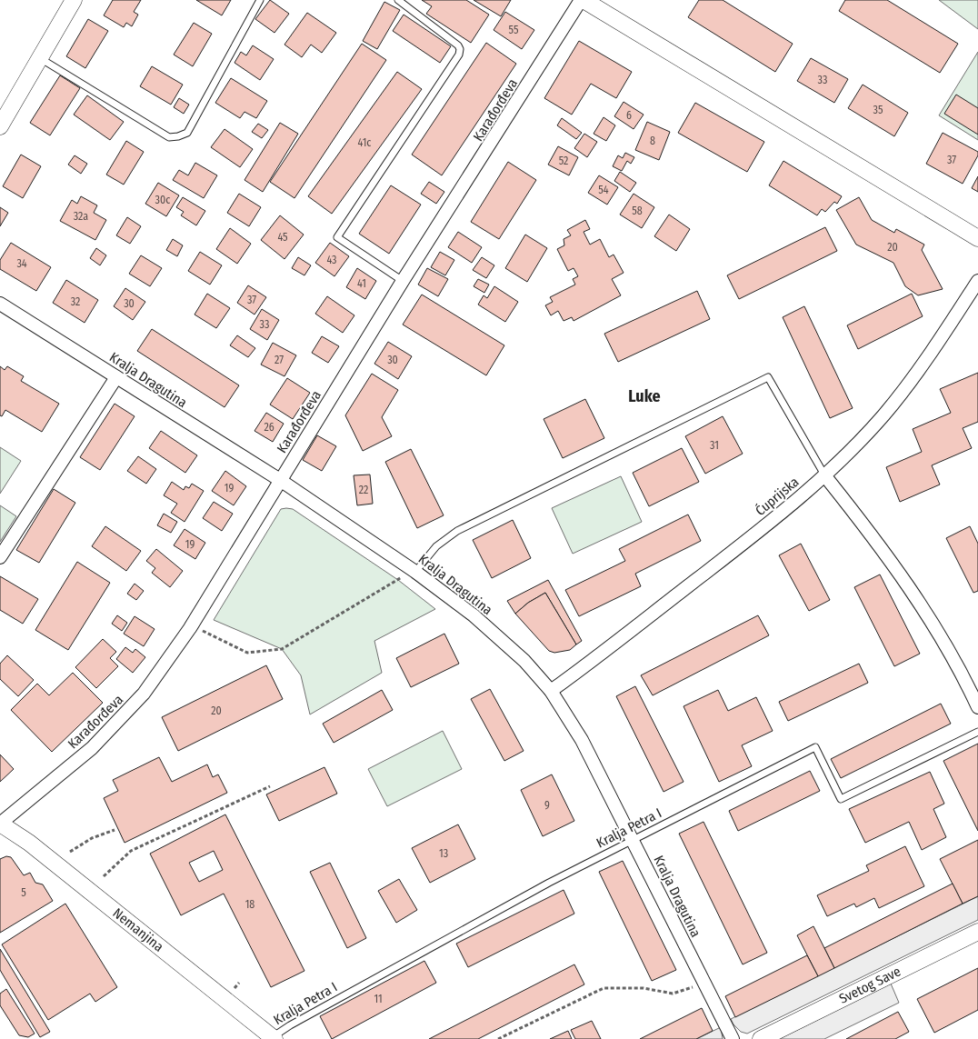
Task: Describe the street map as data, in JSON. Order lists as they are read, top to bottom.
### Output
{
  "streets": {
    "street": [
      "Karađorđeva",
      "Kralja Dragutina",
      "Ćuprijska",
      "Nemanjina",
      "Svetog Save"
    ],
    "lane": ["Kralja Petra I"]
  },
  "crossings": [
    ["Karađorđeva", "Kralja Dragutina"],
    ["Karađorđeva", "Nemanjina"],
    ["Kralja Dragutina", "Ćuprijska"],
    ["Kralja Dragutina", "Kralja Petra I"],
    ["Kralja Petra I", "Nemanjina"]
  ],
  "districts": ["Luke"],
  "house_numbers": [
    "55",
    "33",
    "35",
    "6",
    "8",
    "41c",
    "37",
    "52",
    "54",
    "30c",
    "58",
    "32a",
    "45",
    "20",
    "43",
    "34",
    "41",
    "37",
    "32",
    "30",
    "33",
    "27",
    "30",
    "26",
    "31",
    "19",
    "22",
    "19",
    "20",
    "9",
    "13",
    "5",
    "18",
    "11"
  ]
}
